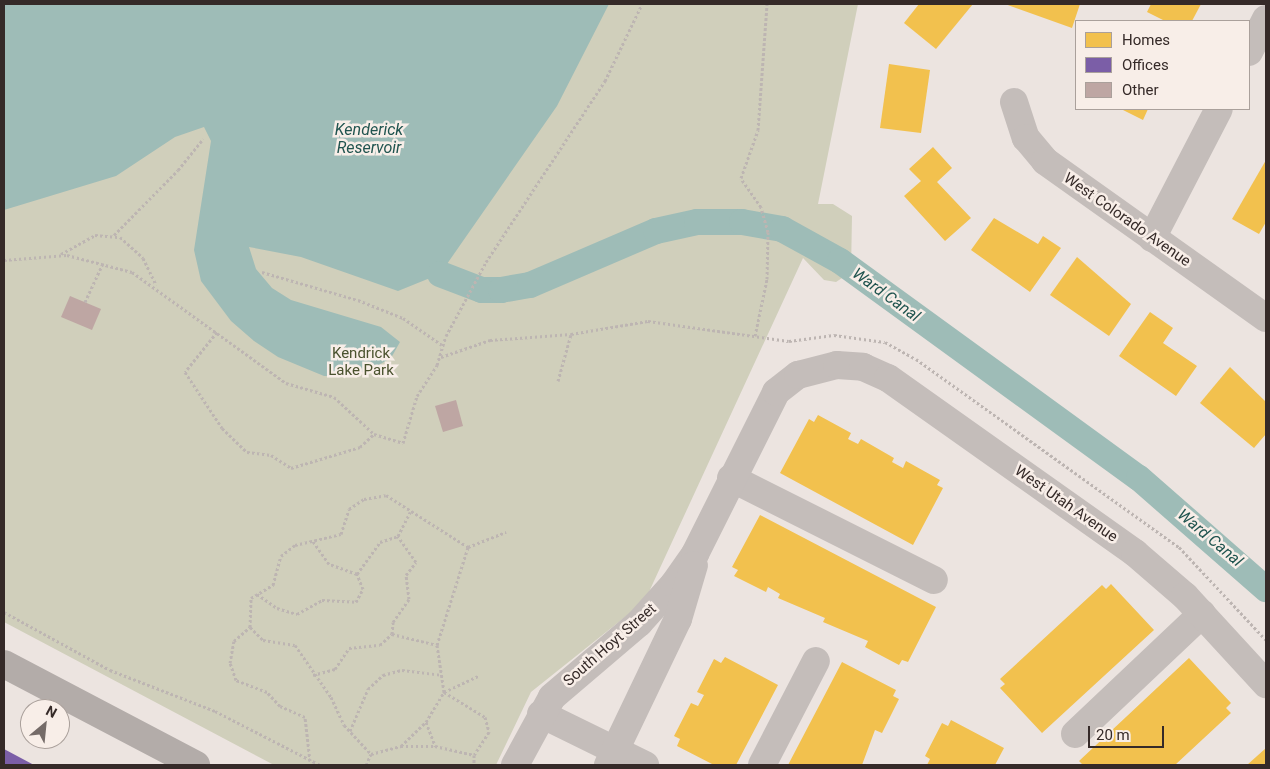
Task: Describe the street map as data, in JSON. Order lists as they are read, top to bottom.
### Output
{
  "streets": {
    "street": ["West Colorado Avenue", "West Utah Avenue", "South Hoyt Street"]
  },
  "crossings": [
    ["West Utah Avenue", "South Hoyt Street"]
  ],
  "water": ["Kenderick Reservoir", "Ward Canal"],
  "parks": ["Kendrick Lake Park"],
  "legend": ["Homes", "Offices", "Other"],
  "scale_bar": "20 m",
  "north": "top right"
}
